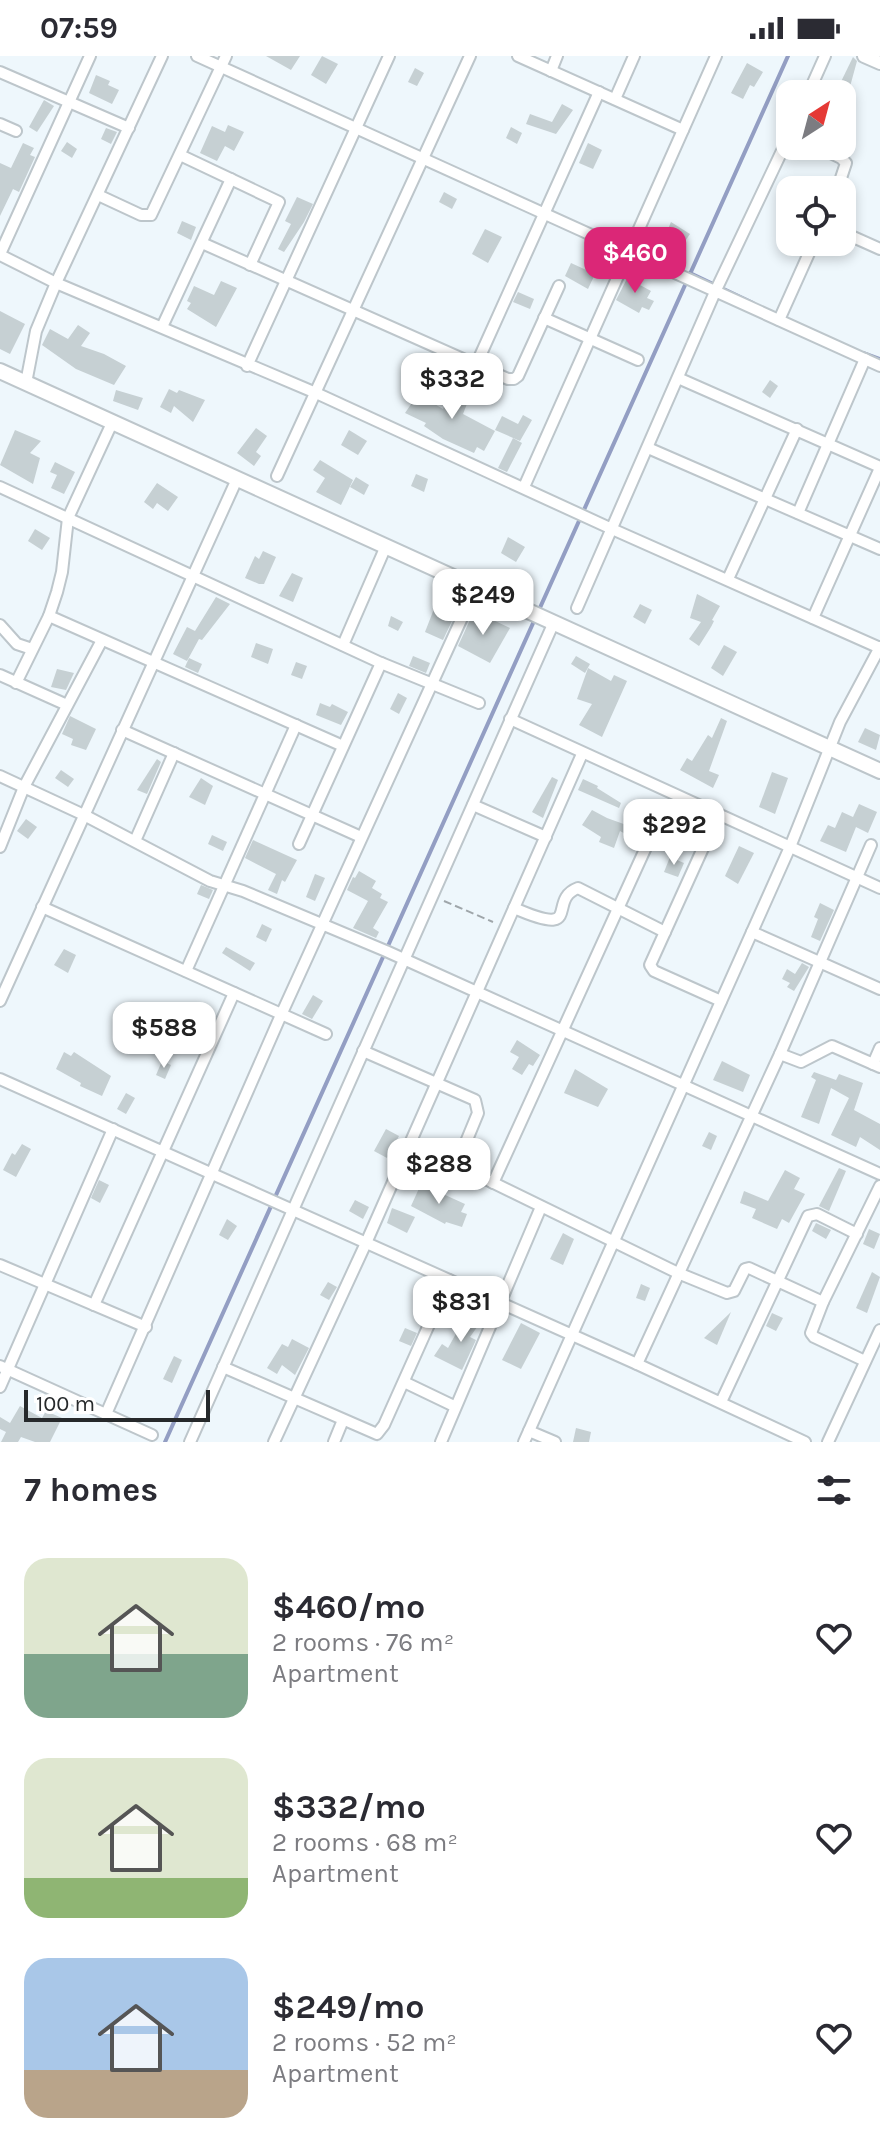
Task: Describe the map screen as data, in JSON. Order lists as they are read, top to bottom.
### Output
{
  "scale_bar": "100 m",
  "north": "top right",
  "page": {
    "status": "07:59",
    "price": [
      "$460",
      "$332",
      "$249",
      "$292",
      "$588",
      "$288",
      "$831"
    ],
    "scale": "100 m",
    "heading": "7 homes",
    "list": [
      {
        "name": "$460/mo",
        "note": "2 rooms · 76 m² · Apartment"
      },
      {
        "name": "$332/mo",
        "note": "2 rooms · 68 m² · Apartment"
      },
      {
        "name": "$249/mo",
        "note": "2 rooms · 52 m² · Apartment"
      }
    ]
  }
}
